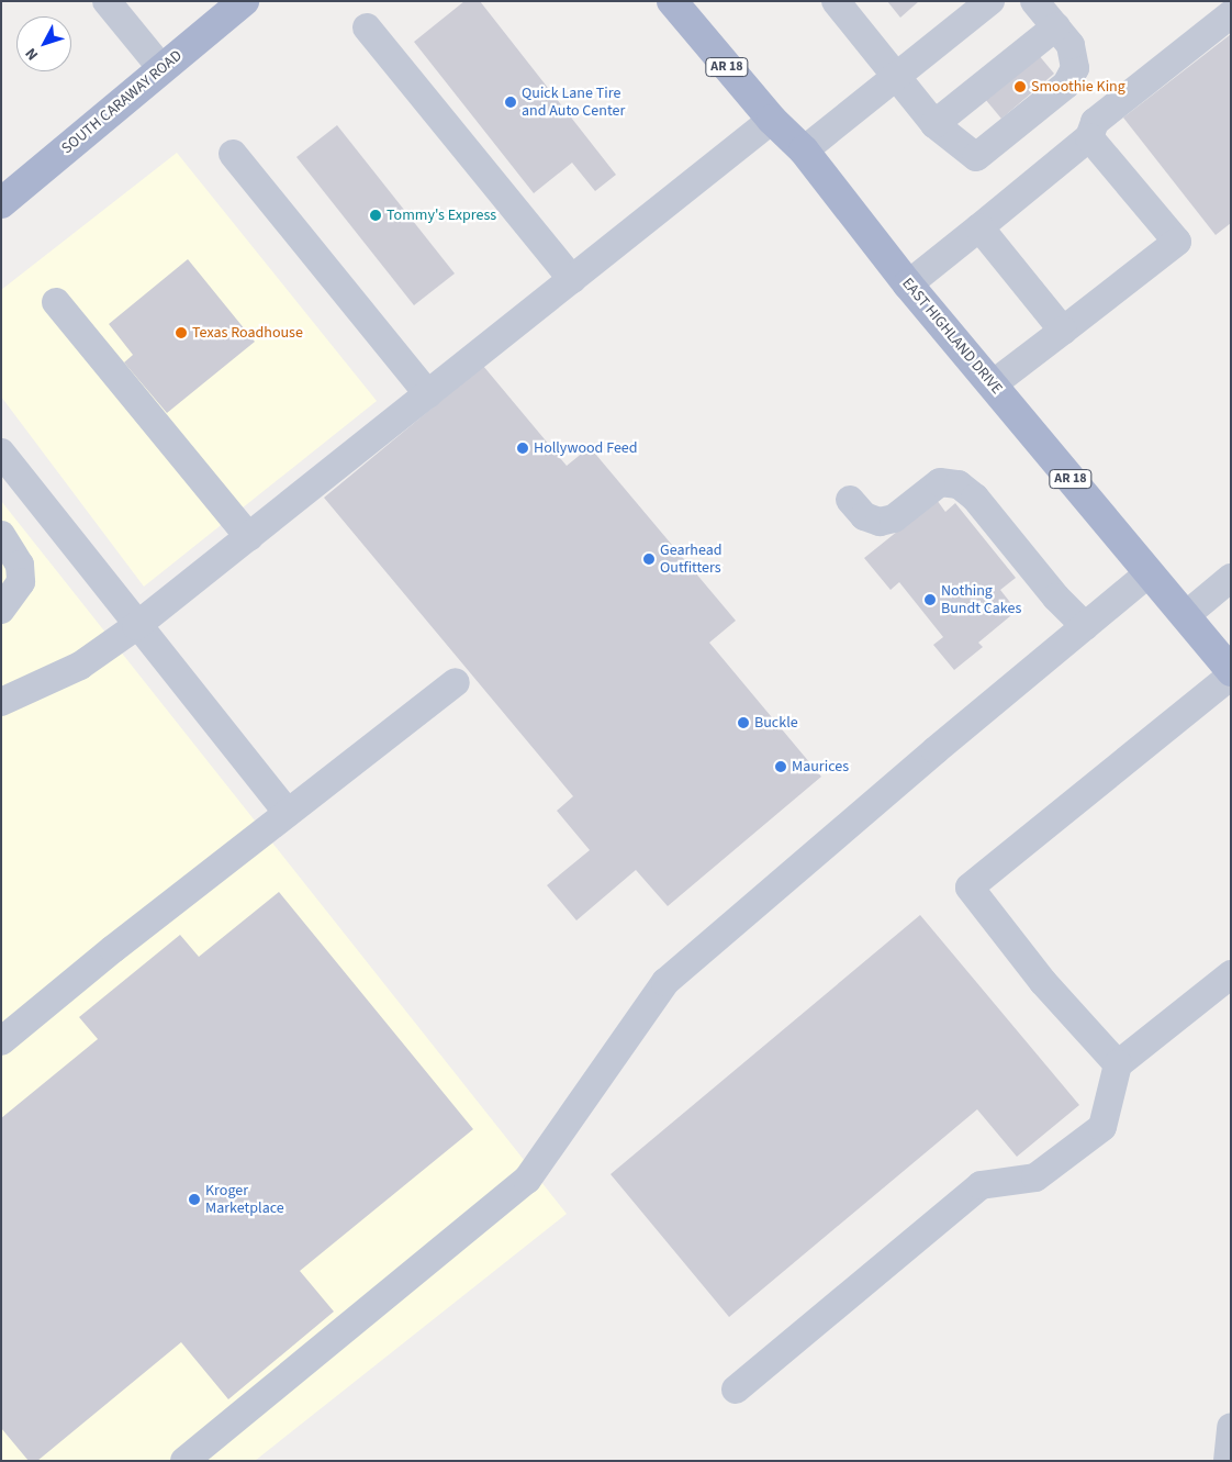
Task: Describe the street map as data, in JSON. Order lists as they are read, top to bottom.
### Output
{
  "streets": {
    "main road": ["AR 18", "SOUTH CARAWAY ROAD", "EAST HIGHLAND DRIVE"]
  },
  "places": [
    "Smoothie King",
    "Quick Lane Tire and Auto Center",
    "Tommy's Express",
    "Texas Roadhouse",
    "Hollywood Feed",
    "Gearhead Outfitters",
    "Nothing Bundt Cakes",
    "Buckle",
    "Maurices",
    "Kroger Marketplace"
  ],
  "north": "bottom left"
}
